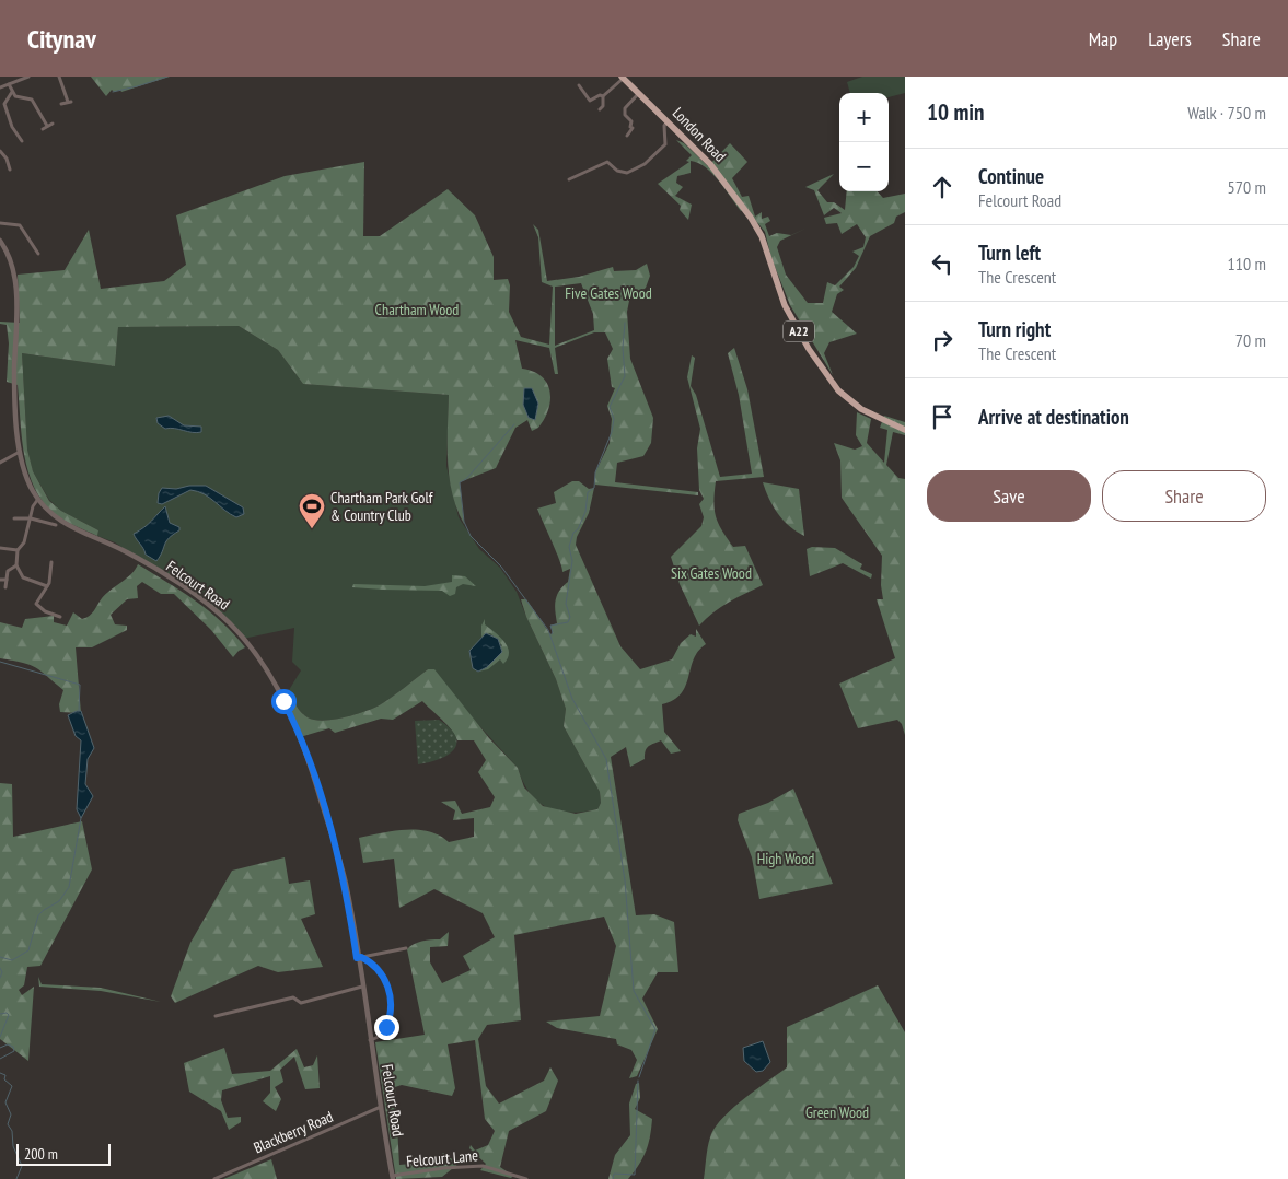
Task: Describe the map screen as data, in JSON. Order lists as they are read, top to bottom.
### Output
{
  "streets": {
    "highway": ["London Road", "A22"],
    "street": ["Felcourt Road", "Blackberry Road", "Felcourt Lane"]
  },
  "crossings": [
    ["Felcourt Road", "Blackberry Road"],
    ["Felcourt Road", "Felcourt Lane"]
  ],
  "parks": [
    "Five Gates Wood",
    "Chartham Wood",
    "Six Gates Wood",
    "High Wood",
    "Green Wood"
  ],
  "places": {
    "sports": ["Chartham Park Golf & Country Club"]
  },
  "scale_bar": "200 m",
  "page": {
    "header": "Citynav",
    "nav": ["Map", "Layers", "Share"],
    "heading": ["10 min", "Walk · 750 m"],
    "map_buttons": ["+", "−"],
    "list": [
      ["Continue", "Felcourt Road", "570 m"],
      ["Turn left", "The Crescent", "110 m"],
      ["Turn right", "The Crescent", "70 m"],
      "Arrive at destination"
    ],
    "buttons": ["Save", "Share"],
    "scale": "200 m"
  }
}
